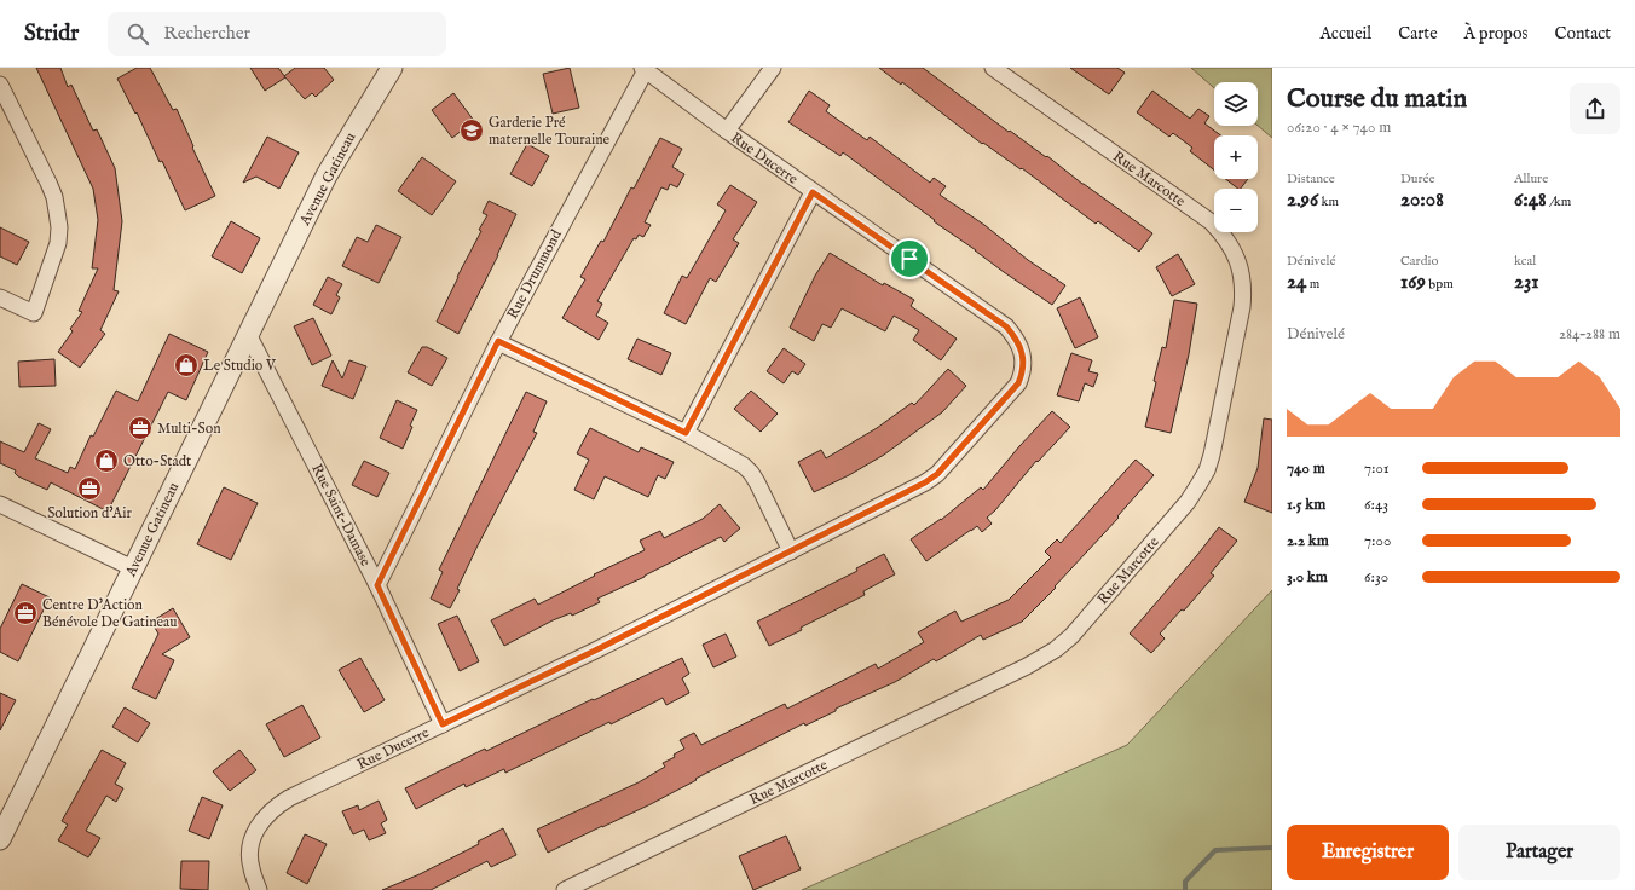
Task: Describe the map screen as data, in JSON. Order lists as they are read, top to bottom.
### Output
{
  "streets": {
    "street": [
      "Rue Ducerre",
      "Avenue Gatineau",
      "Rue Marcotte",
      "Rue Drummond",
      "Rue Saint-Damase"
    ]
  },
  "crossings": [
    ["Rue Ducerre", "Rue Drummond"],
    ["Rue Ducerre", "Rue Saint-Damase"],
    ["Avenue Gatineau", "Rue Saint-Damase"],
    ["Rue Drummond", "Rue Saint-Damase"]
  ],
  "places": {
    "school or university": ["Garderie Pré maternelle Touraine"],
    "shop": ["Le Studio V", "Otto-Stadt"],
    "office": ["Multi-Son", "Solution d'Air", "Centre D'Action Bénévole De Gatineau"]
  },
  "page": {
    "header": "Stridr",
    "search": "Rechercher",
    "nav": [
      "Accueil",
      "Carte",
      "À propos",
      "Contact"
    ],
    "heading": ["Course du matin", "06:20 · 4 × 740 m"],
    "map_buttons": ["+", "−"],
    "stats": [
      ["Distance", "2.96 km"],
      ["Durée", "20:08"],
      ["Allure", "6:48 /km"],
      ["Dénivelé", "24 m"],
      ["Cardio", "169 bpm"],
      ["kcal", "231"]
    ],
    "chart": ["Dénivelé", "284–288 m"],
    "list": [
      {
        "name": "740 m",
        "note": "7:01"
      },
      {
        "name": "1.5 km",
        "note": "6:43"
      },
      {
        "name": "2.2 km",
        "note": "7:00"
      },
      {
        "name": "3.0 km",
        "note": "6:30"
      }
    ],
    "buttons": ["Enregistrer", "Partager"]
  }
}
